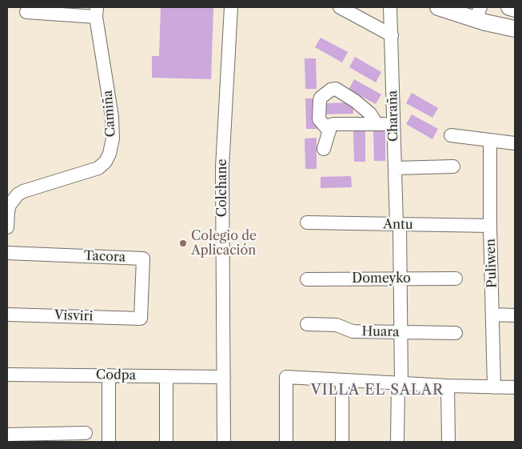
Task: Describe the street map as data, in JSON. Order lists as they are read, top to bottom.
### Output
{
  "streets": {
    "street": [
      "Camiña",
      "Charaña",
      "Colchane",
      "Antu",
      "Tacora",
      "Puliwen",
      "Domeyko",
      "Visviri",
      "Huara",
      "Codpa"
    ]
  },
  "crossings": [
    ["Charaña", "Antu"],
    ["Charaña", "Domeyko"],
    ["Charaña", "Huara"],
    ["Colchane", "Codpa"],
    ["Antu", "Puliwen"],
    ["Tacora", "Visviri"]
  ],
  "districts": ["VILLA EL SALAR"],
  "places": ["Colegio de Aplicación"]
}
